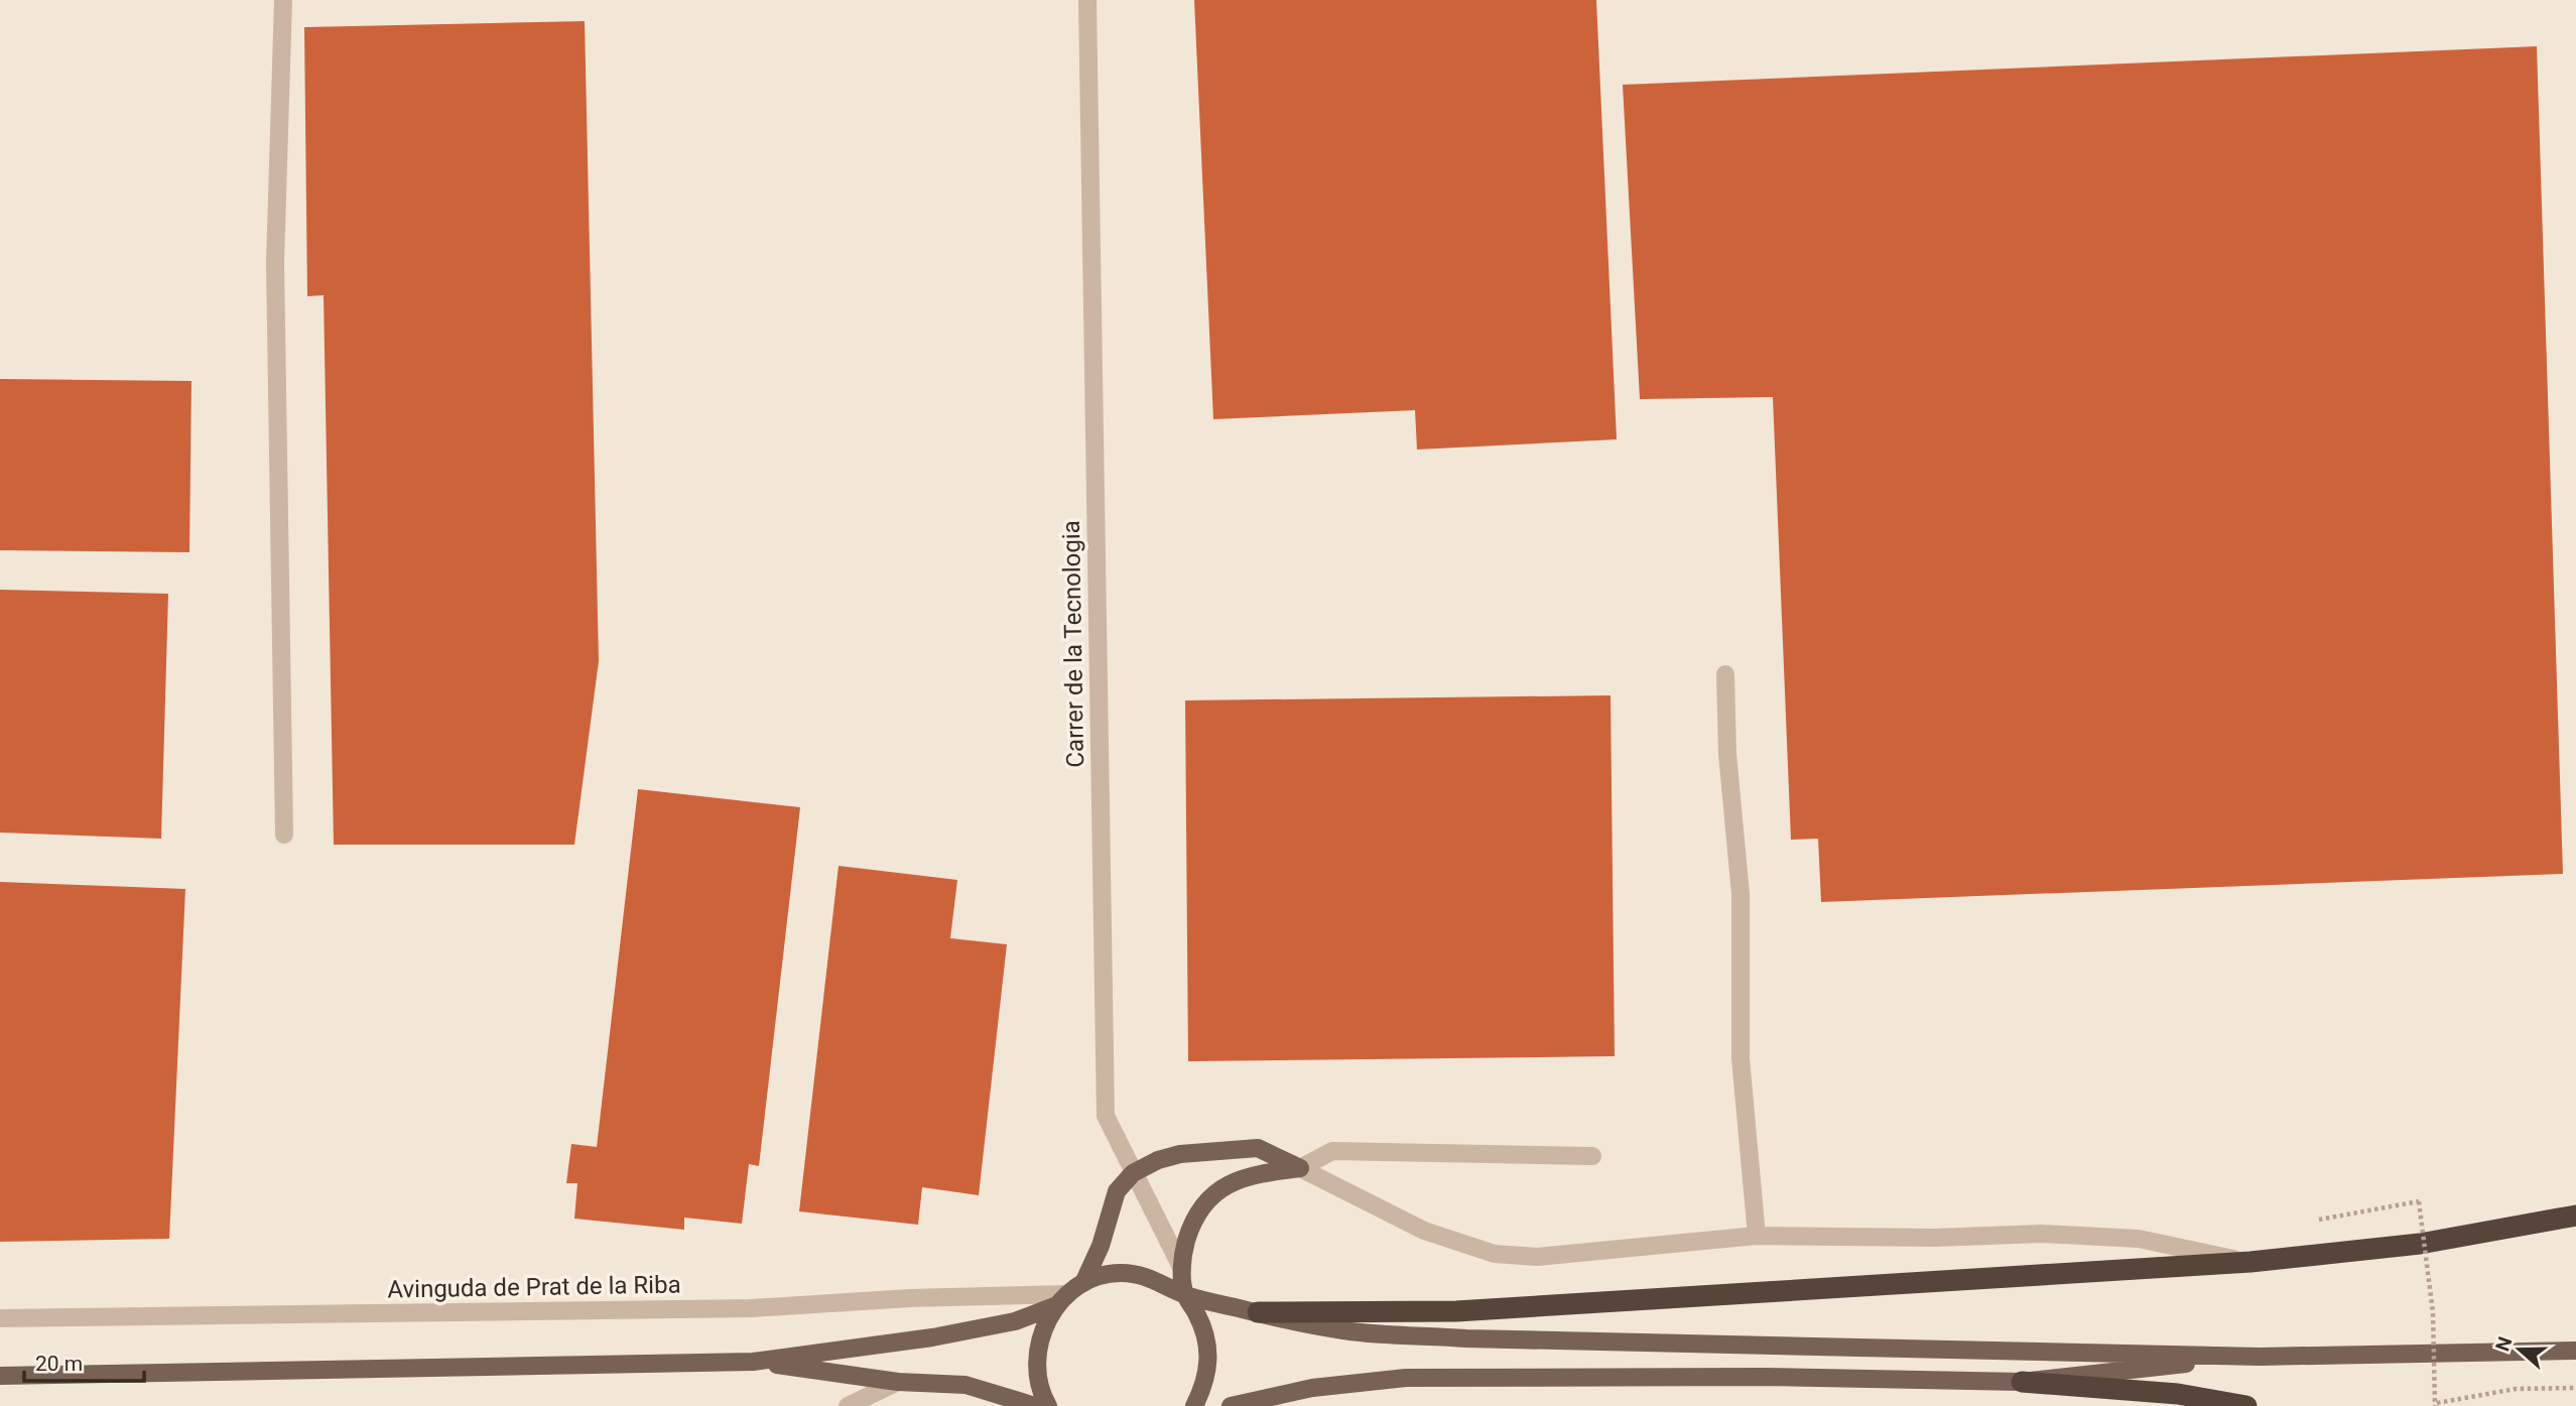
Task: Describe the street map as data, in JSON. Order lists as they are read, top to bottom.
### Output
{
  "streets": {
    "street": ["Carrer de la Tecnologia", "Avinguda de Prat de la Riba"]
  },
  "scale_bar": "20 m",
  "north": "left"
}
